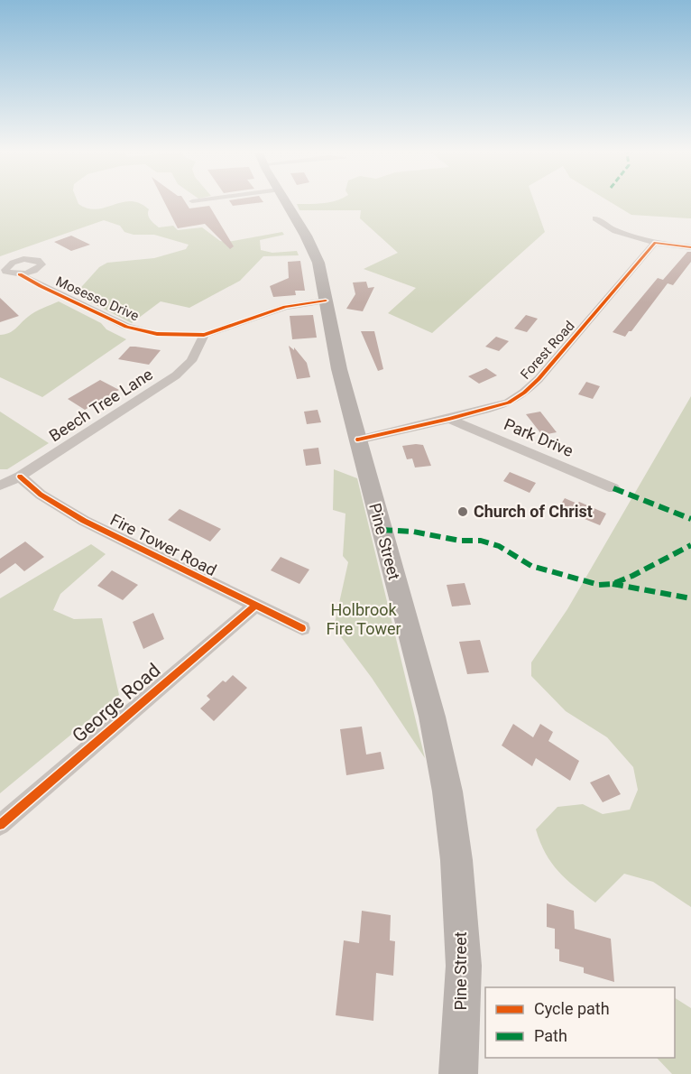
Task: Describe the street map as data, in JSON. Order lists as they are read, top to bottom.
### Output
{
  "streets": {
    "main road": ["Pine Street"],
    "street": [
      "Mosesso Drive",
      "Forest Road",
      "Beech Tree Lane",
      "Park Drive",
      "Fire Tower Road",
      "George Road"
    ]
  },
  "crossings": [
    ["Mosesso Drive", "Beech Tree Lane"],
    ["Mosesso Drive", "Pine Street"],
    ["Forest Road", "Park Drive"],
    ["Forest Road", "Pine Street"],
    ["Beech Tree Lane", "Fire Tower Road"],
    ["Fire Tower Road", "George Road"]
  ],
  "parks": ["Holbrook Fire Tower"],
  "places": ["Church of Christ"],
  "legend": ["Cycle path", "Path"]
}
